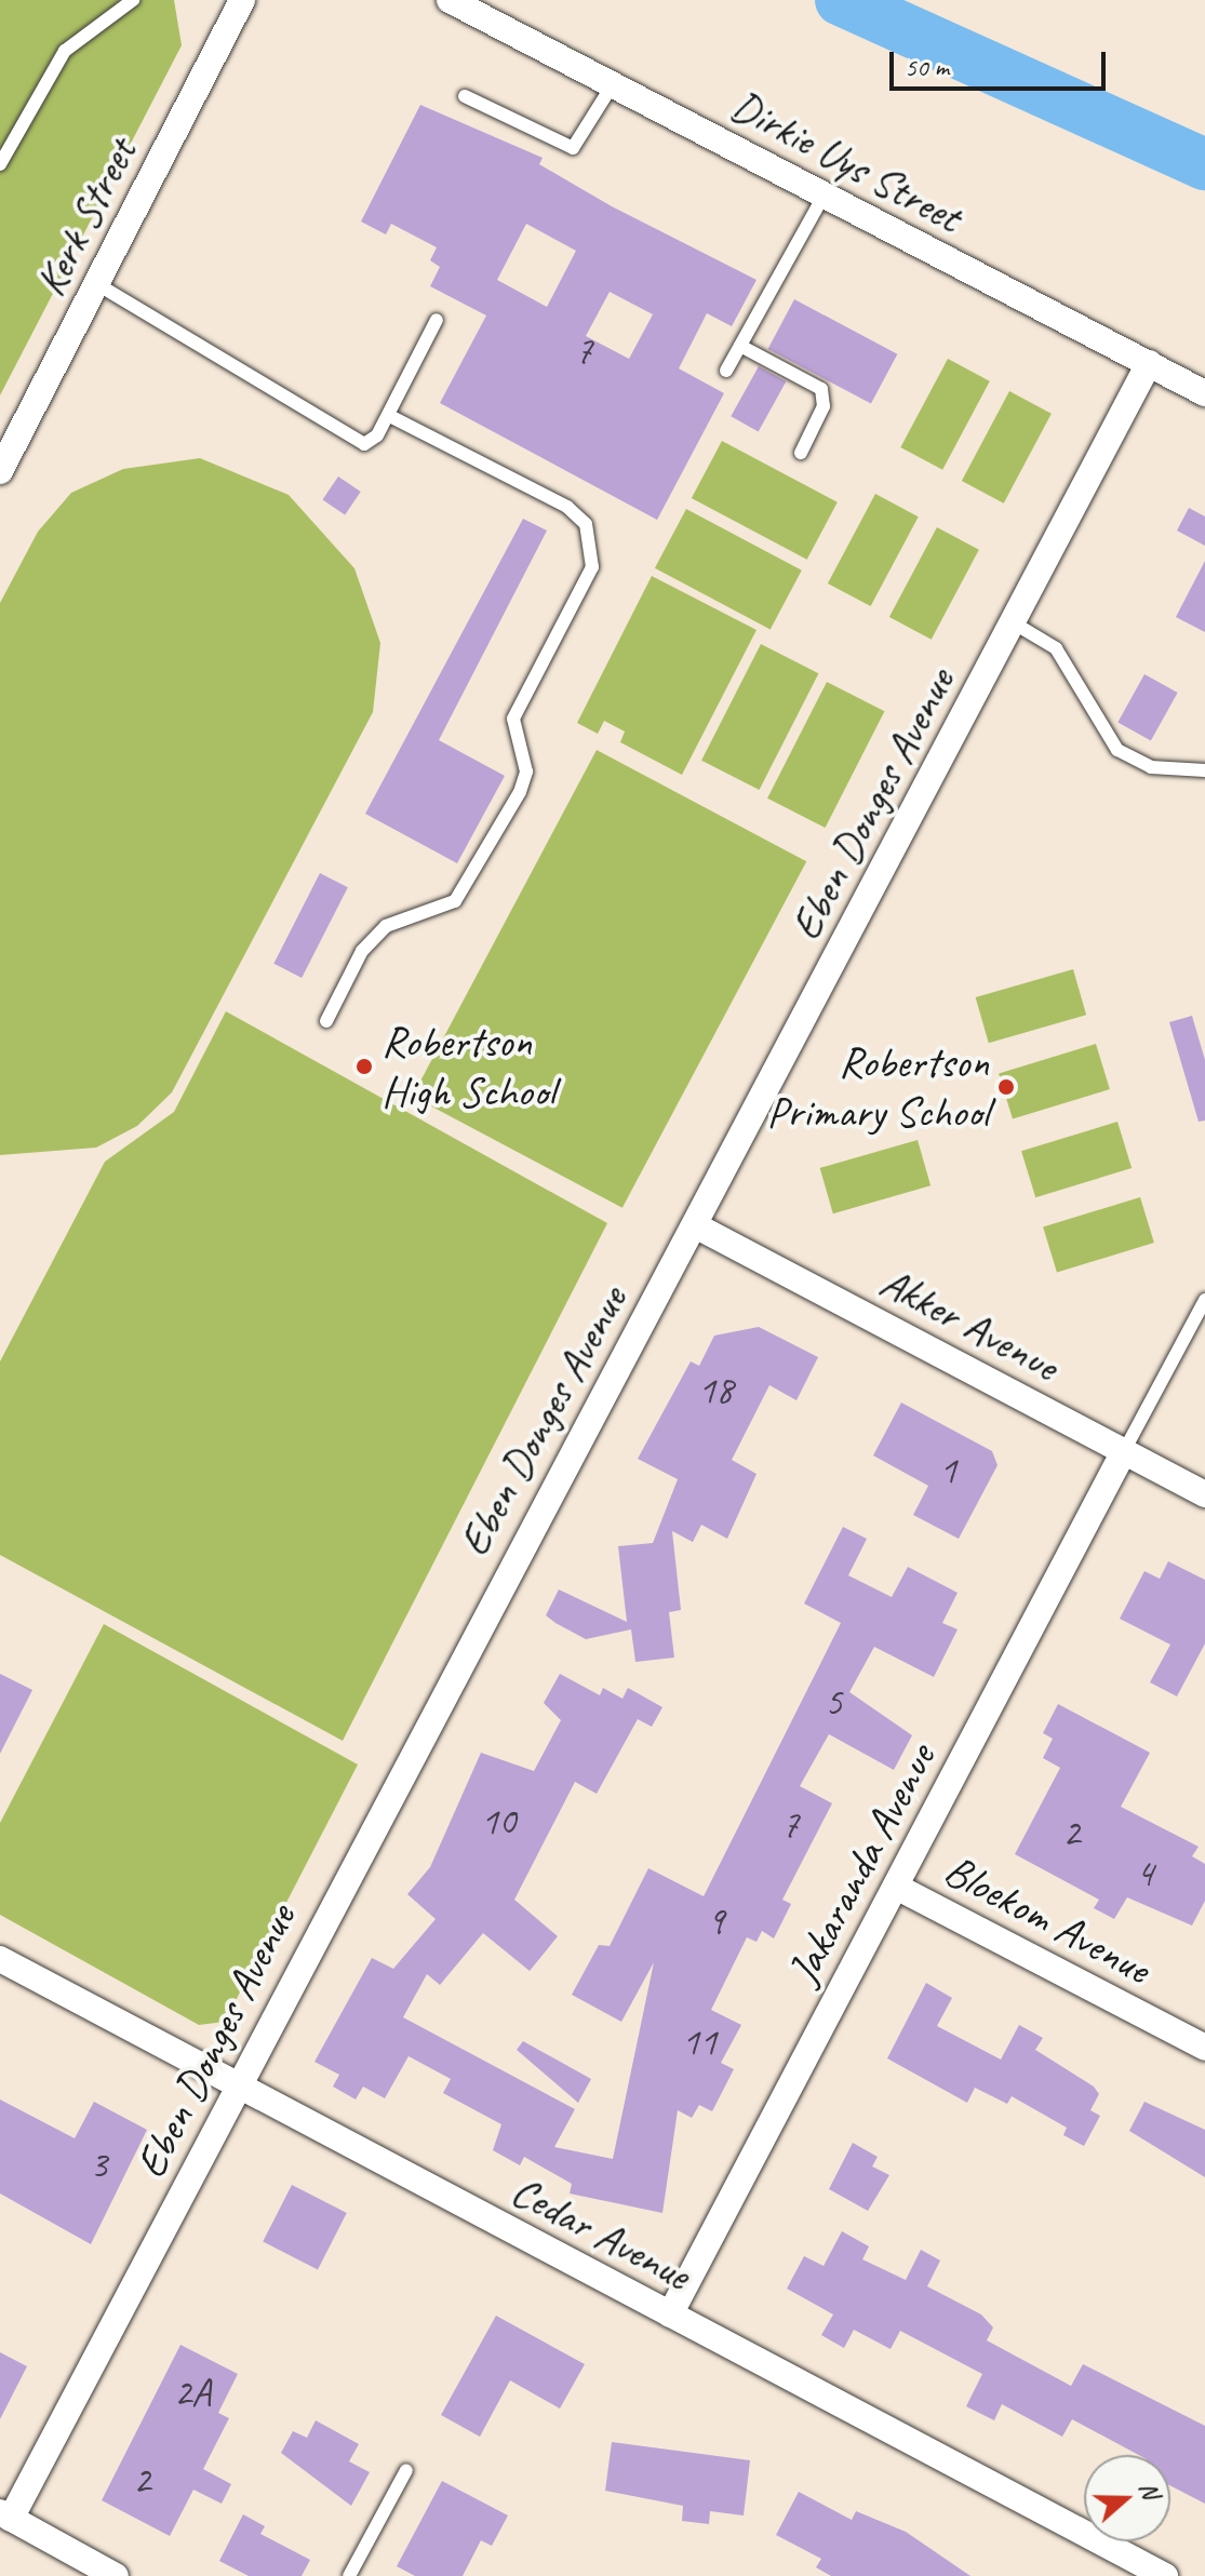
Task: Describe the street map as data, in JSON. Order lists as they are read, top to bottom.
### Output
{
  "streets": {
    "street": [
      "Dirkie Uys Street",
      "Kerk Street",
      "Eben Donges Avenue",
      "Akker Avenue",
      "Jakaranda Avenue",
      "Bloekom Avenue",
      "Cedar Avenue"
    ]
  },
  "crossings": [
    ["Dirkie Uys Street", "Eben Donges Avenue"],
    ["Eben Donges Avenue", "Akker Avenue"],
    ["Eben Donges Avenue", "Cedar Avenue"],
    ["Akker Avenue", "Jakaranda Avenue"],
    ["Jakaranda Avenue", "Bloekom Avenue"],
    ["Jakaranda Avenue", "Cedar Avenue"]
  ],
  "places": ["Robertson High School", "Robertson Primary School"],
  "house_numbers": [
    "7",
    "18",
    "1",
    "5",
    "10",
    "7",
    "2",
    "4",
    "9",
    "11",
    "3",
    "2A",
    "2"
  ],
  "scale_bar": "50 m",
  "north": "right"
}
